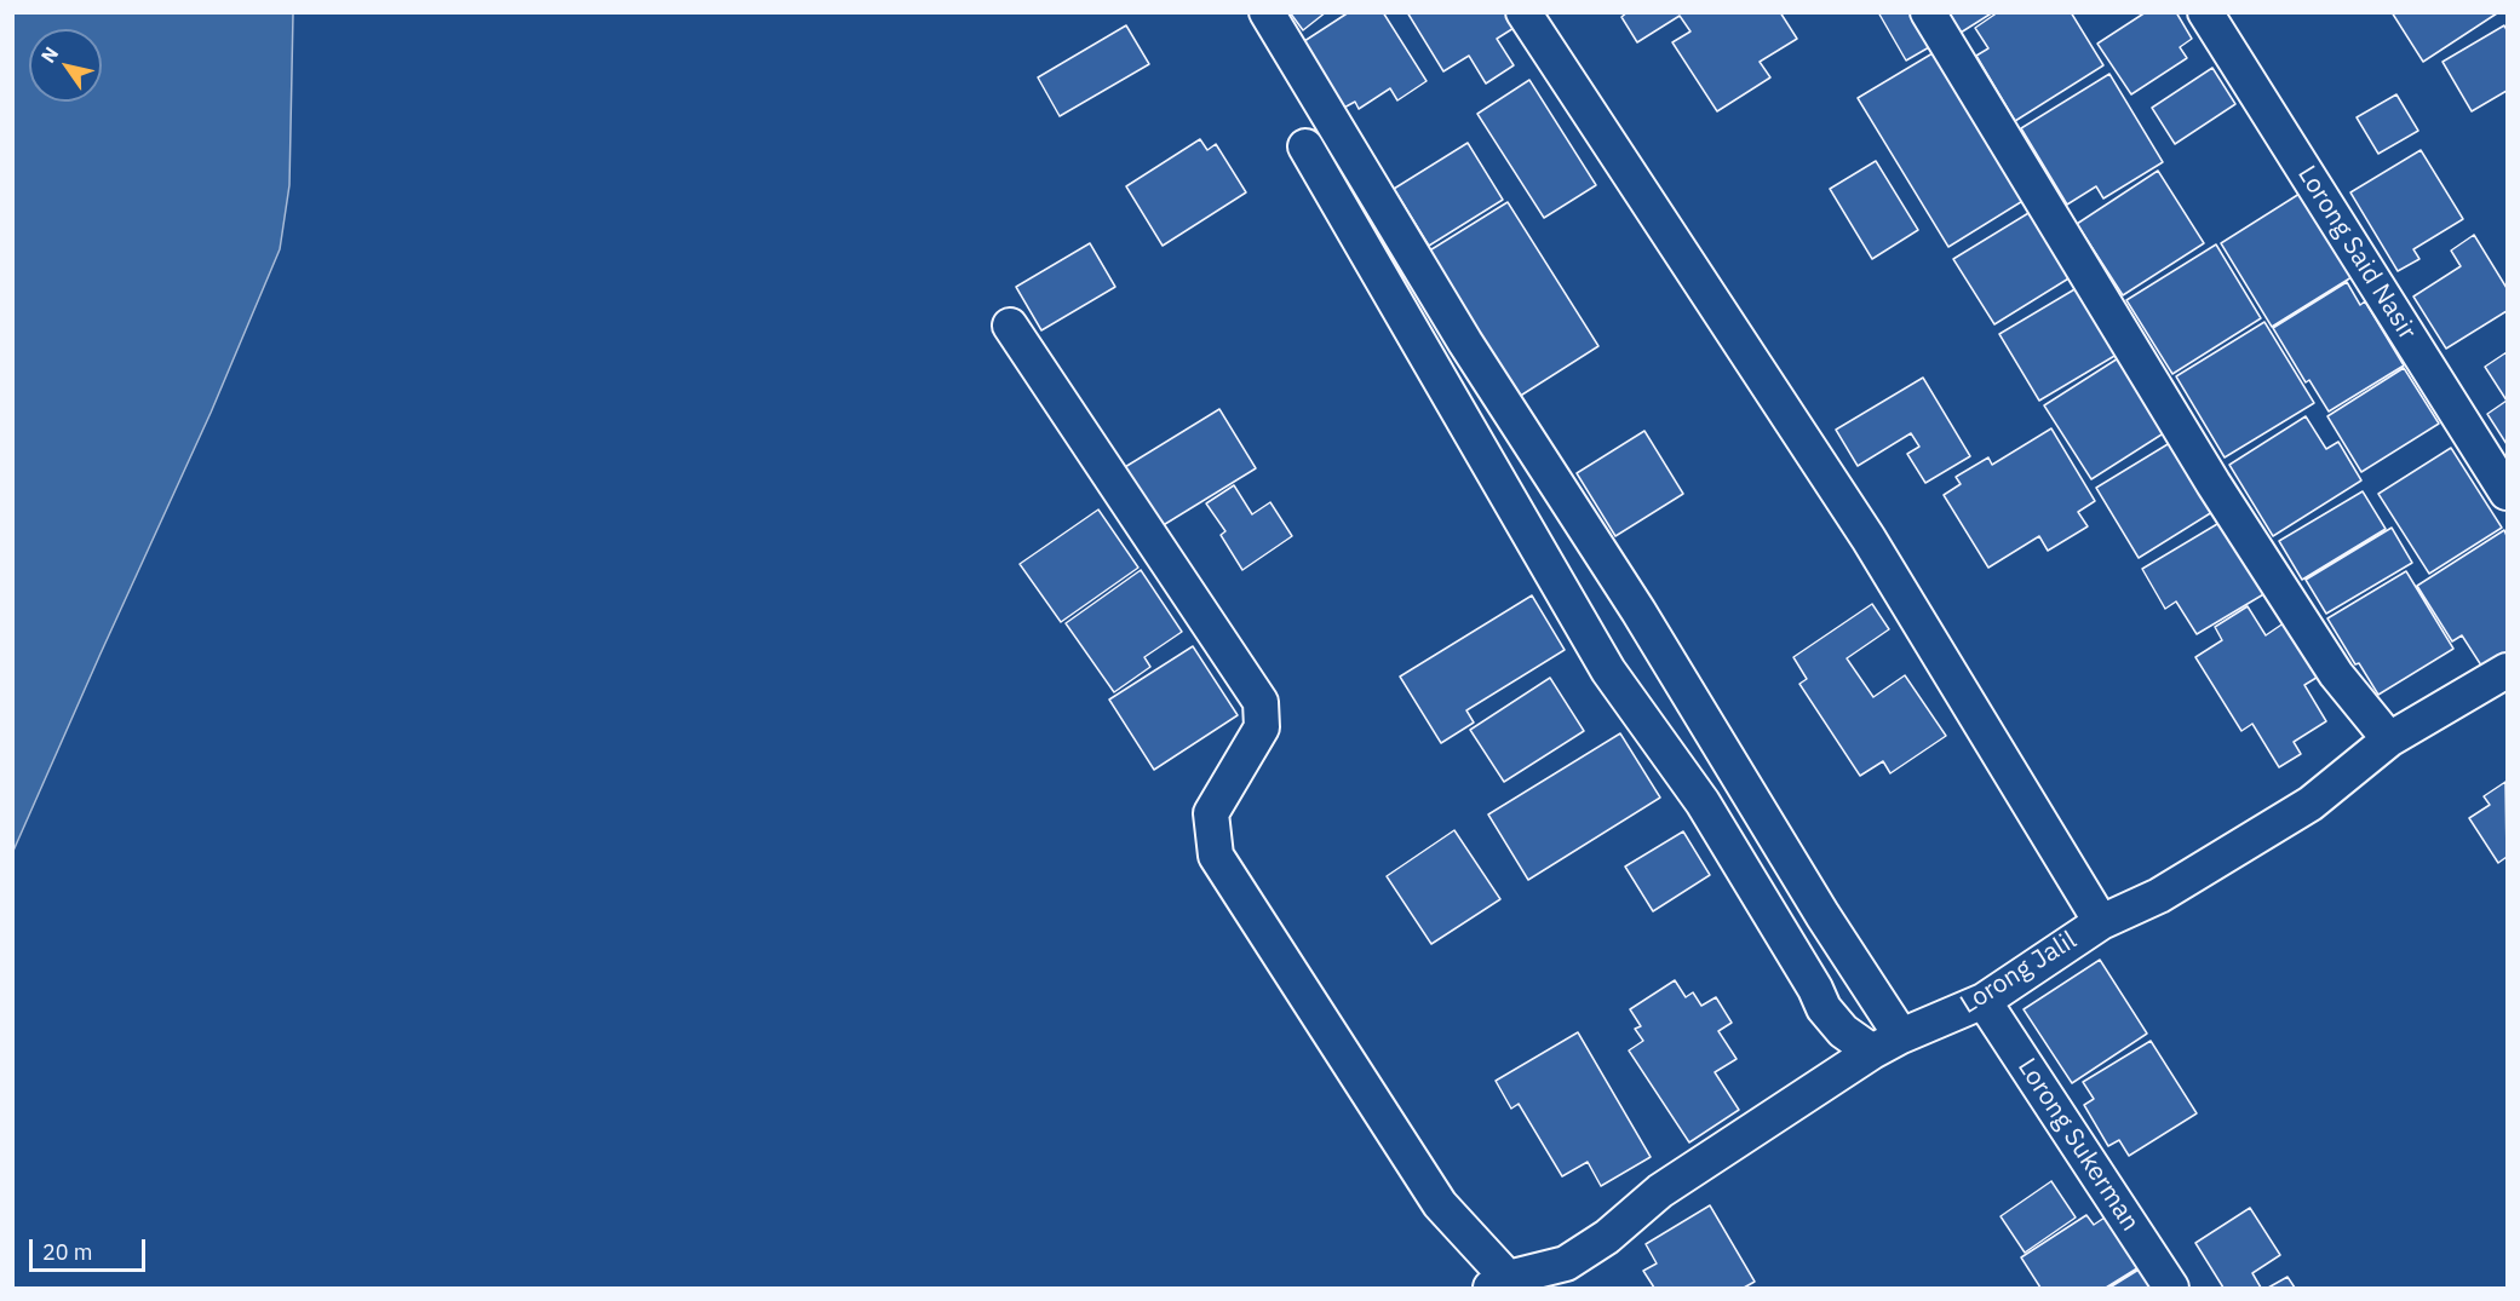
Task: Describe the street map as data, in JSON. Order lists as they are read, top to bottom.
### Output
{
  "streets": {
    "street": ["Lorong Said Nasir", "Lorong Jalil", "Lorong Sukerman"]
  },
  "crossings": [
    ["Lorong Jalil", "Lorong Sukerman"]
  ],
  "scale_bar": "20 m",
  "north": "top left"
}
